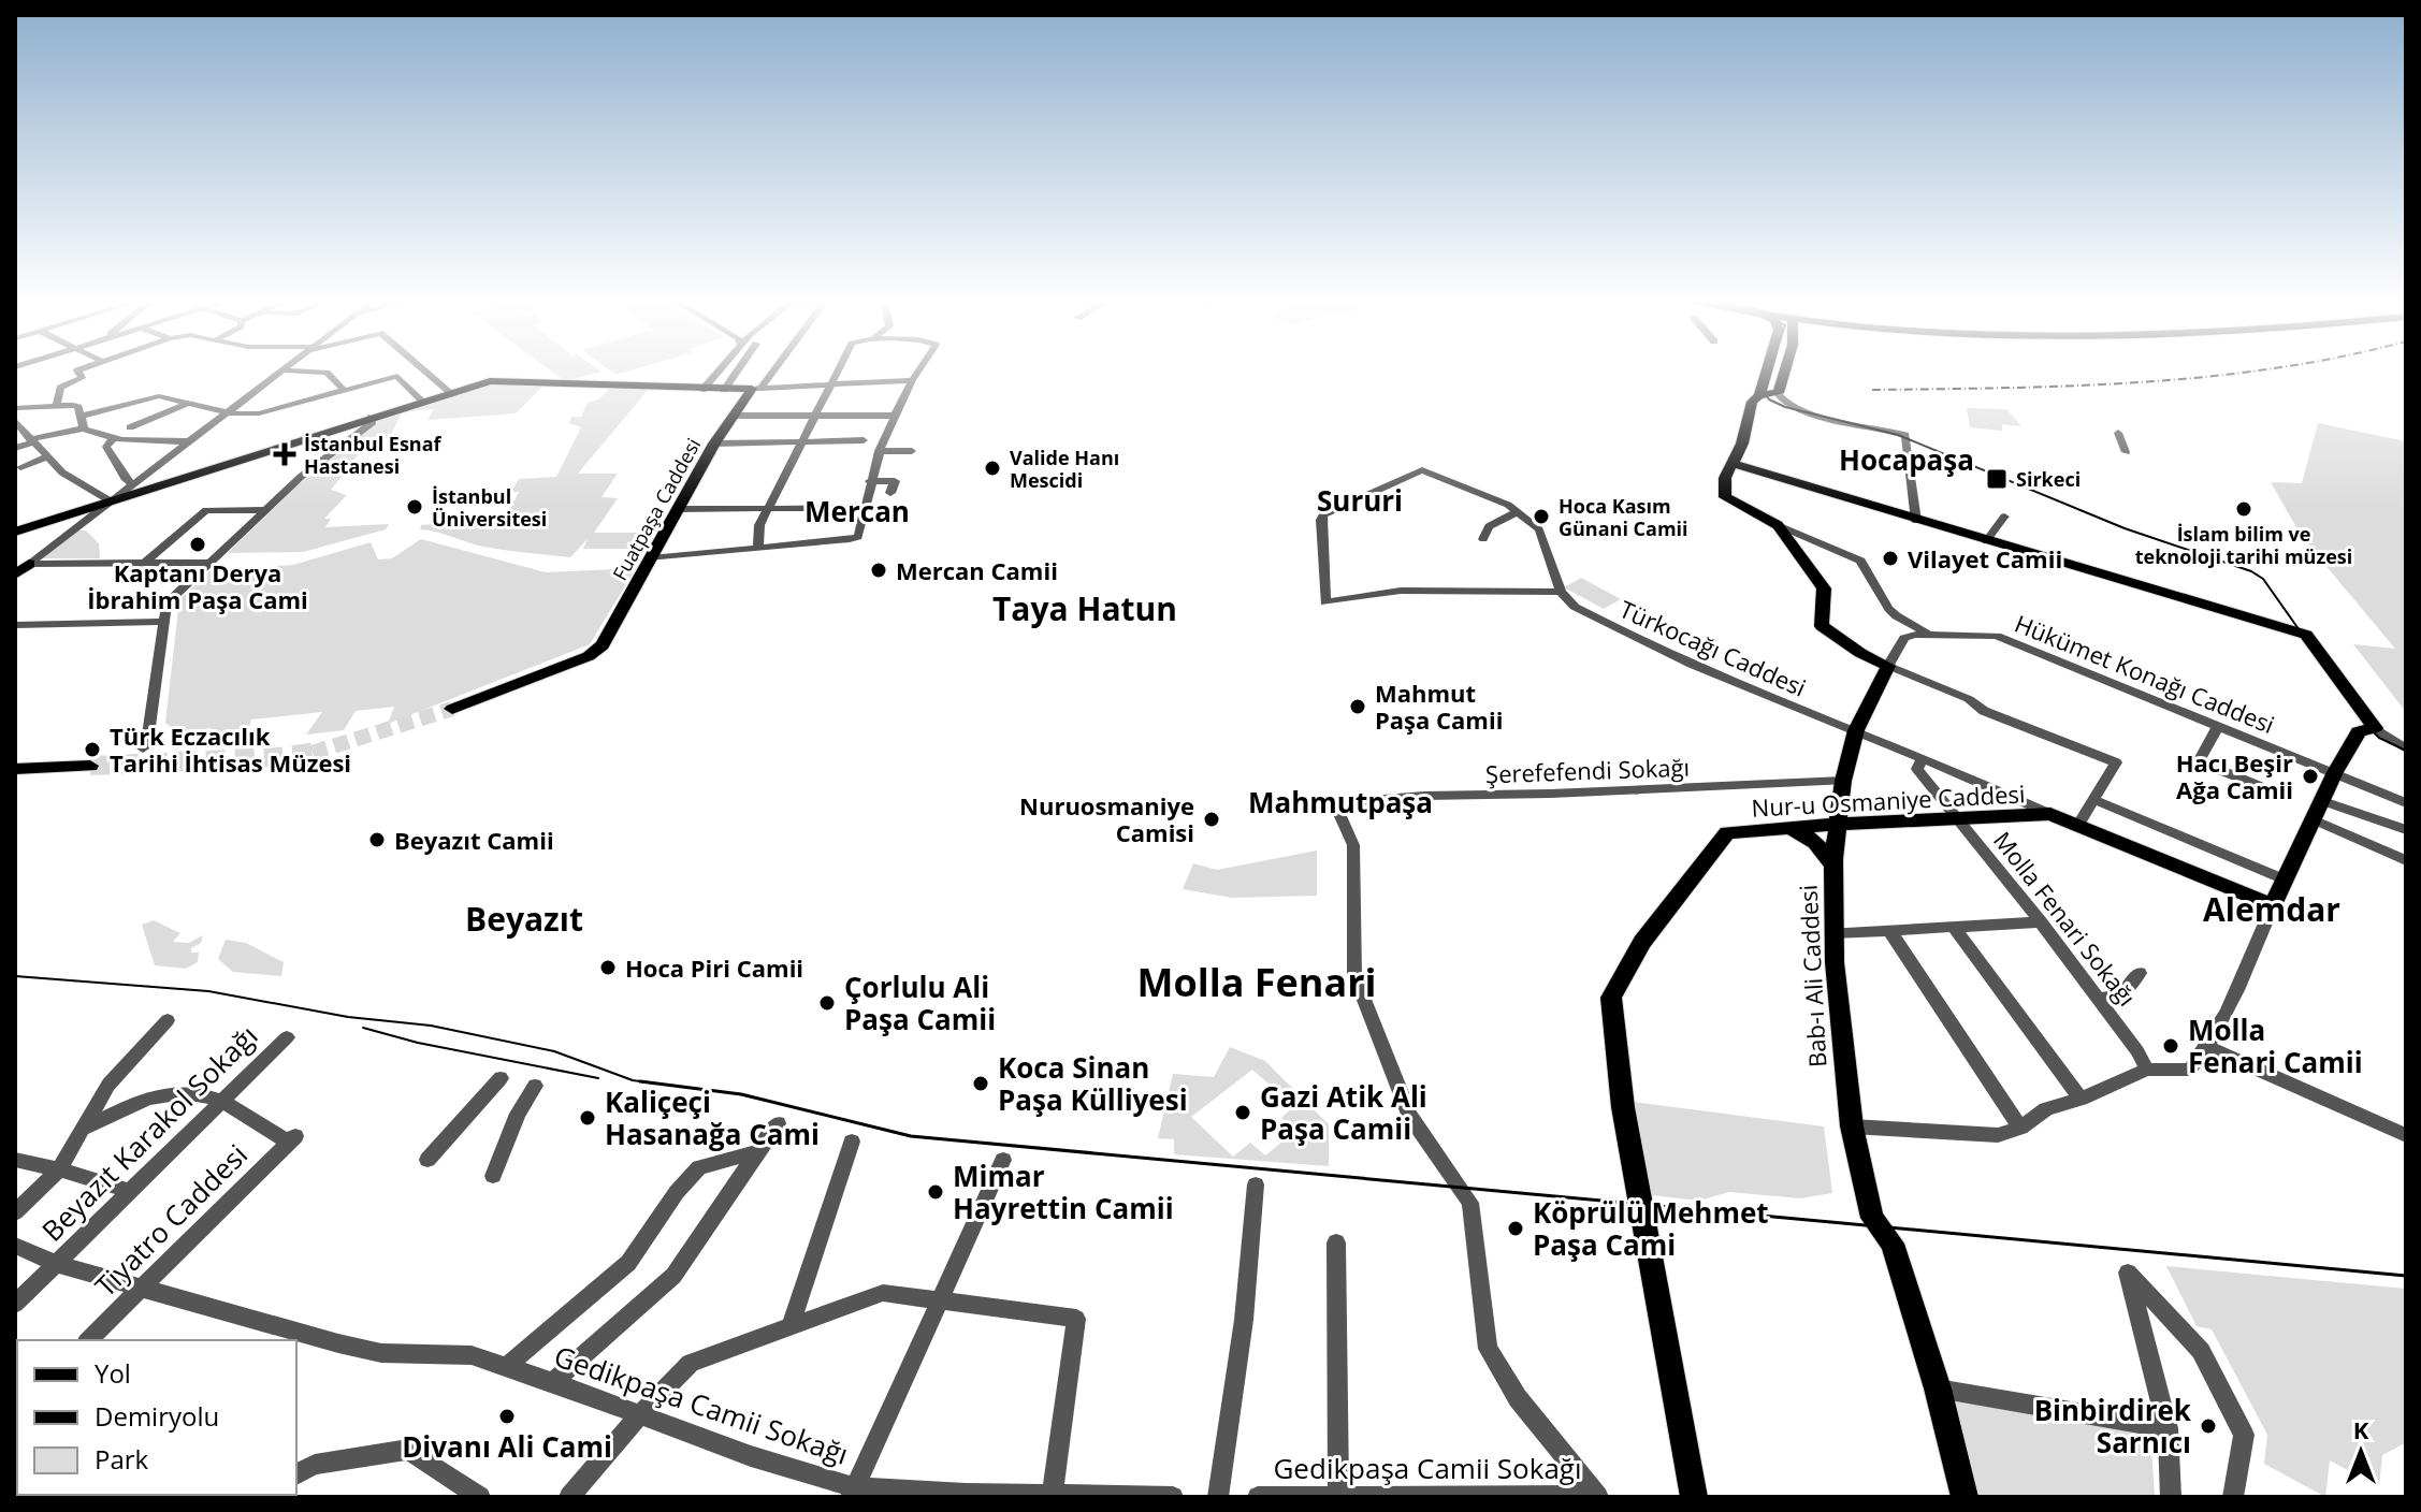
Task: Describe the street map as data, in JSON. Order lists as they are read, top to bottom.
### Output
{
  "streets": {
    "main road": ["Fuatpaşa Caddesi", "Nur-u Osmaniye Caddesi", "Bab-ı Ali Caddesi"],
    "street": [
      "Türkocağı Caddesi",
      "Hükümet Konağı Caddesi",
      "Şerefefendi Sokağı",
      "Molla Fenari Sokağı",
      "Beyazıt Karakol Sokağı",
      "Tiyatro Caddesi",
      "Gedikpaşa Camii Sokağı"
    ]
  },
  "crossings": [
    ["Türkocağı Caddesi", "Nur-u Osmaniye Caddesi"],
    ["Türkocağı Caddesi", "Molla Fenari Sokağı"],
    ["Türkocağı Caddesi", "Bab-ı Ali Caddesi"],
    ["Şerefefendi Sokağı", "Bab-ı Ali Caddesi"],
    ["Şerefefendi Sokağı", "Gedikpaşa Camii Sokağı"],
    ["Nur-u Osmaniye Caddesi", "Molla Fenari Sokağı"],
    ["Nur-u Osmaniye Caddesi", "Bab-ı Ali Caddesi"],
    ["Beyazıt Karakol Sokağı", "Tiyatro Caddesi"],
    ["Beyazıt Karakol Sokağı", "Gedikpaşa Camii Sokağı"],
    ["Tiyatro Caddesi", "Gedikpaşa Camii Sokağı"]
  ],
  "districts": [
    "Hocapaşa",
    "Sururi",
    "Mercan",
    "Taya Hatun",
    "Mahmutpaşa",
    "Alemdar",
    "Beyazıt",
    "Molla Fenari"
  ],
  "places": {
    "health": ["İstanbul Esnaf Hastanesi"],
    "other": [
      "Valide Hanı Mescidi",
      "İstanbul Üniversitesi",
      "İslam bilim ve teknoloji tarihi müzesi",
      "Hoca Kasım Günani Camii",
      "Kaptanı Derya İbrahim Paşa Cami",
      "Vilayet Camii",
      "Mercan Camii",
      "Mahmut Paşa Camii",
      "Türk Eczacılık Tarihi İhtisas Müzesi",
      "Hacı Beşir Ağa Camii",
      "Nuruosmaniye Camisi",
      "Beyazıt Camii",
      "Hoca Piri Camii",
      "Çorlulu Ali Paşa Camii",
      "Molla Fenari Camii",
      "Koca Sinan Paşa Külliyesi",
      "Gazi Atik Ali Paşa Camii",
      "Kaliçeçi Hasanağa Cami",
      "Mimar Hayrettin Camii",
      "Köprülü Mehmet Paşa Cami",
      "Divanı Ali Cami",
      "Binbirdirek Sarnıcı"
    ],
    "transit": ["Sirkeci"]
  },
  "legend": ["Yol", "Demiryolu", "Park"],
  "north": "top"
}
